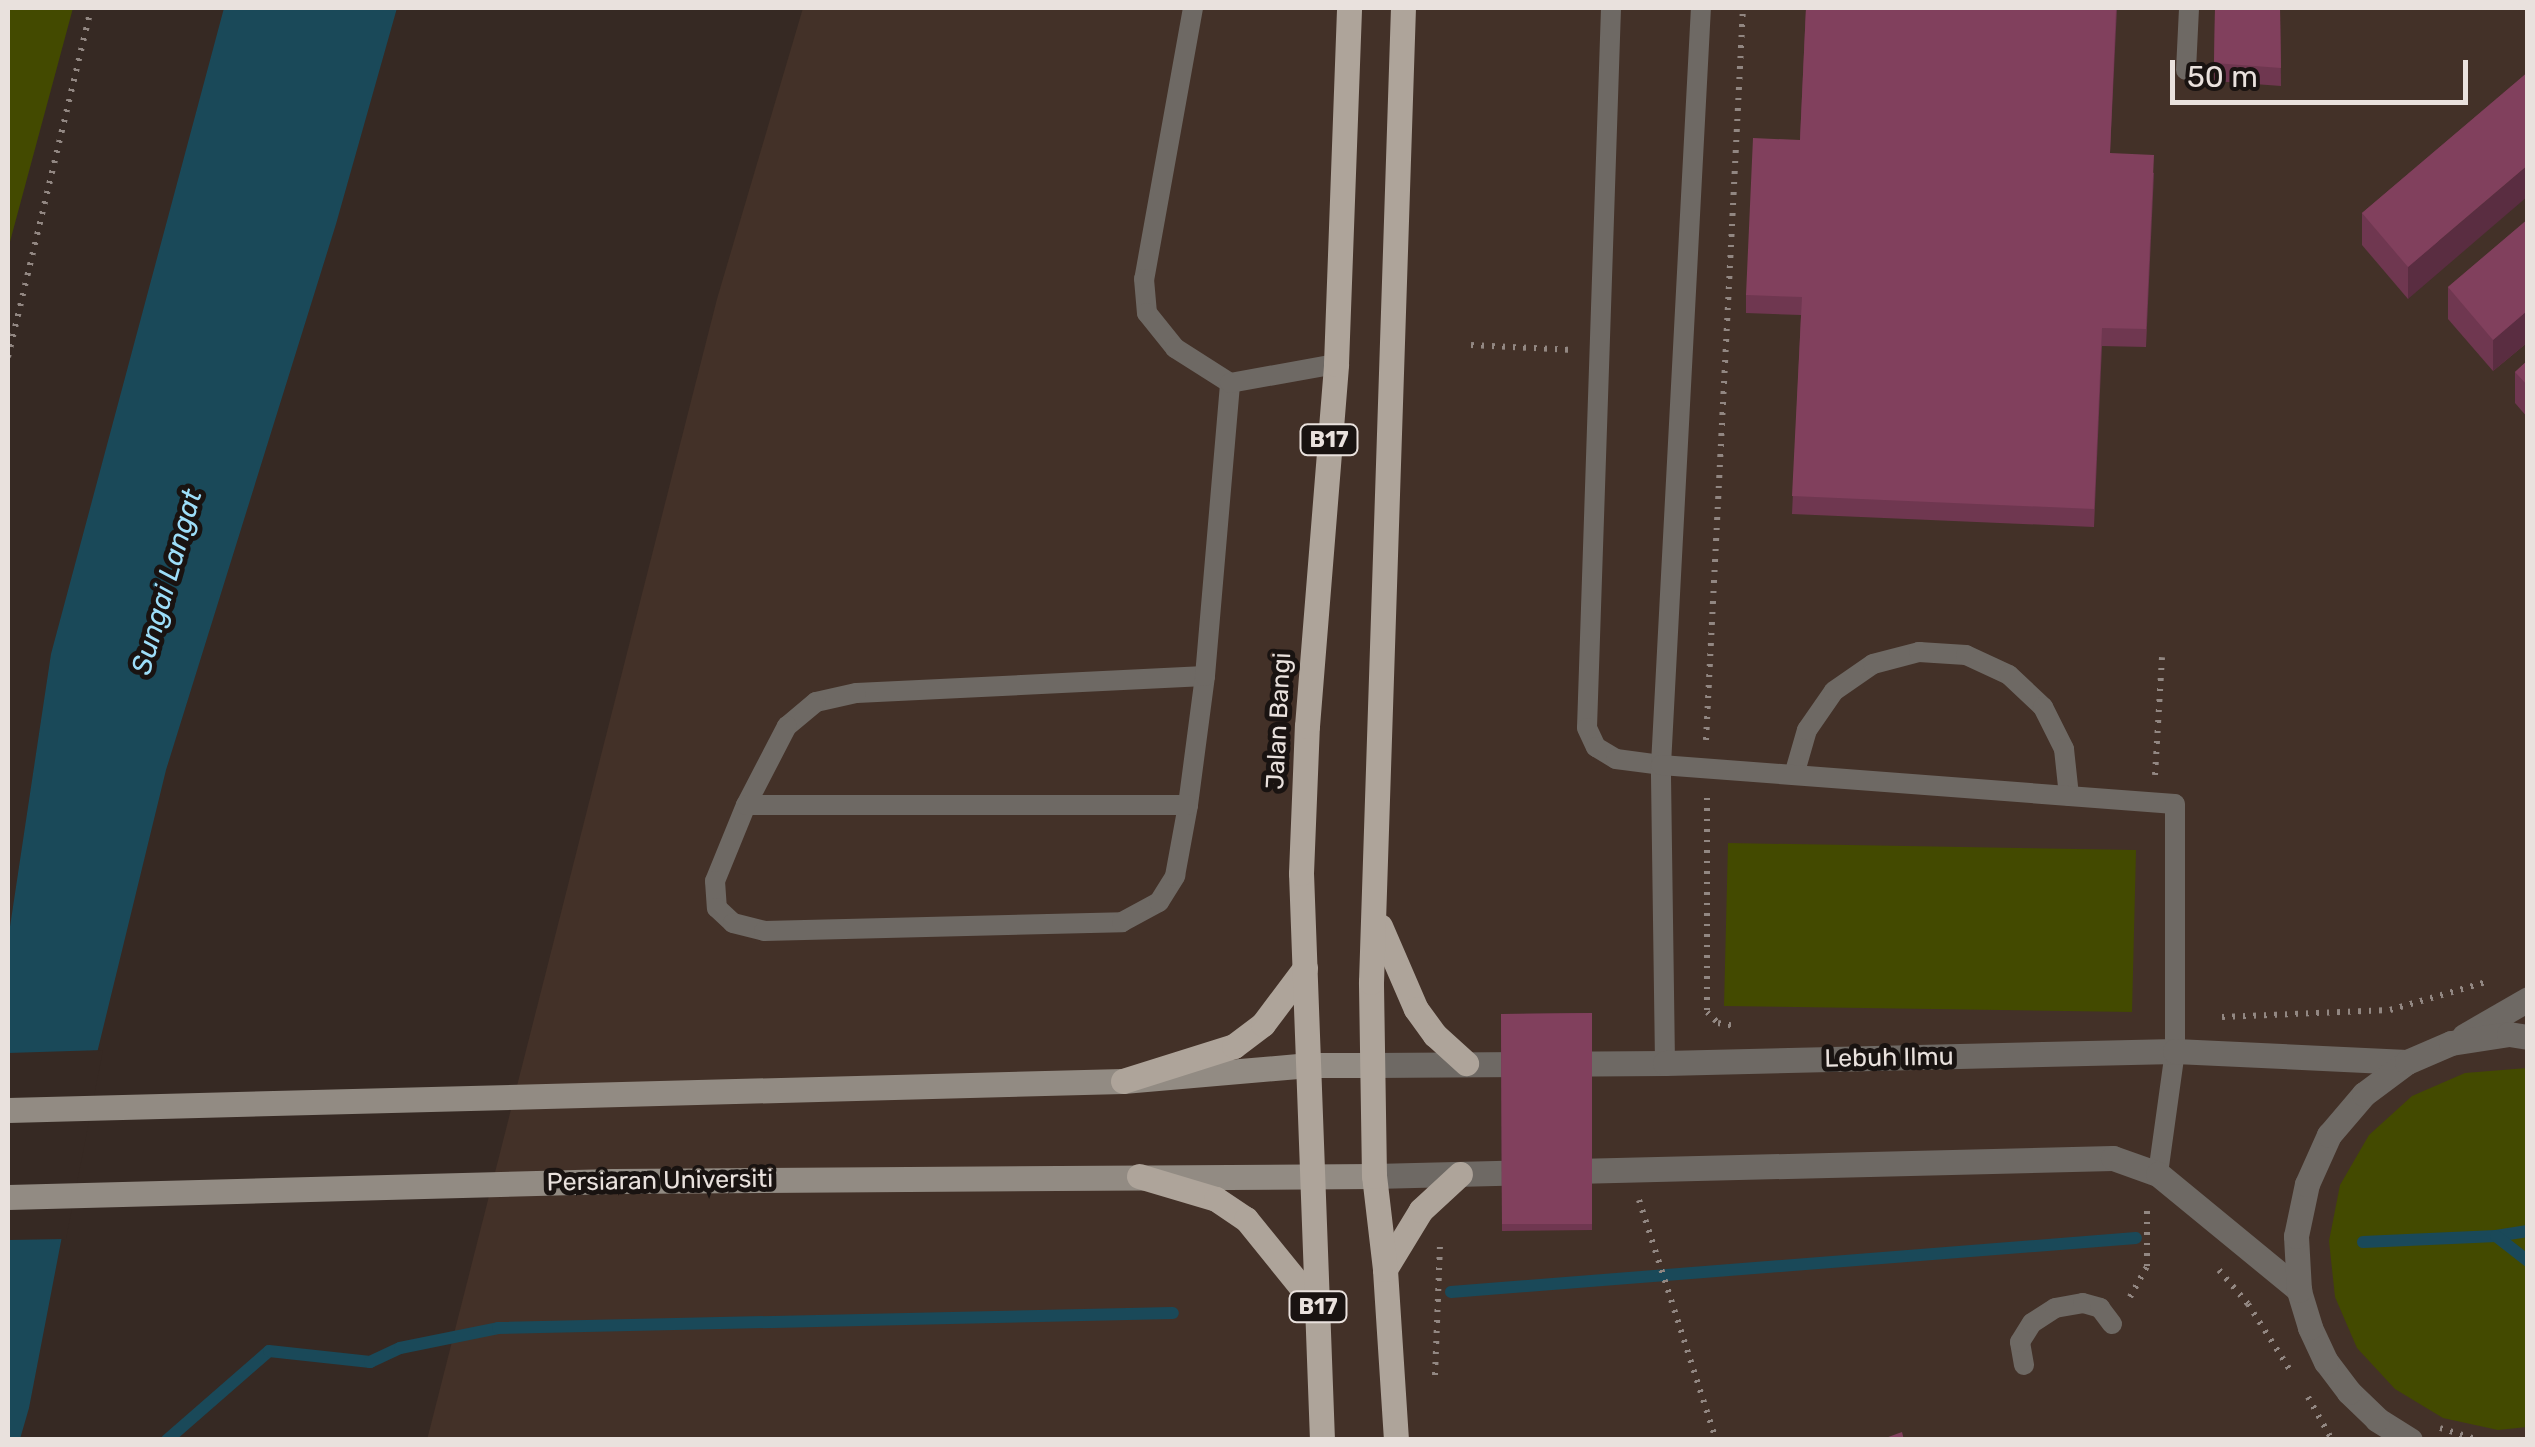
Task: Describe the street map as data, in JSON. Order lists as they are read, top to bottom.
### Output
{
  "streets": {
    "main road": ["B17", "Jalan Bangi", "Persiaran Universiti"],
    "street": ["Lebuh Ilmu"]
  },
  "crossings": [
    ["B17", "Lebuh Ilmu"],
    ["B17", "Persiaran Universiti"],
    ["Jalan Bangi", "Persiaran Universiti"]
  ],
  "water": ["Sungai Langat"],
  "scale_bar": "50 m"
}
